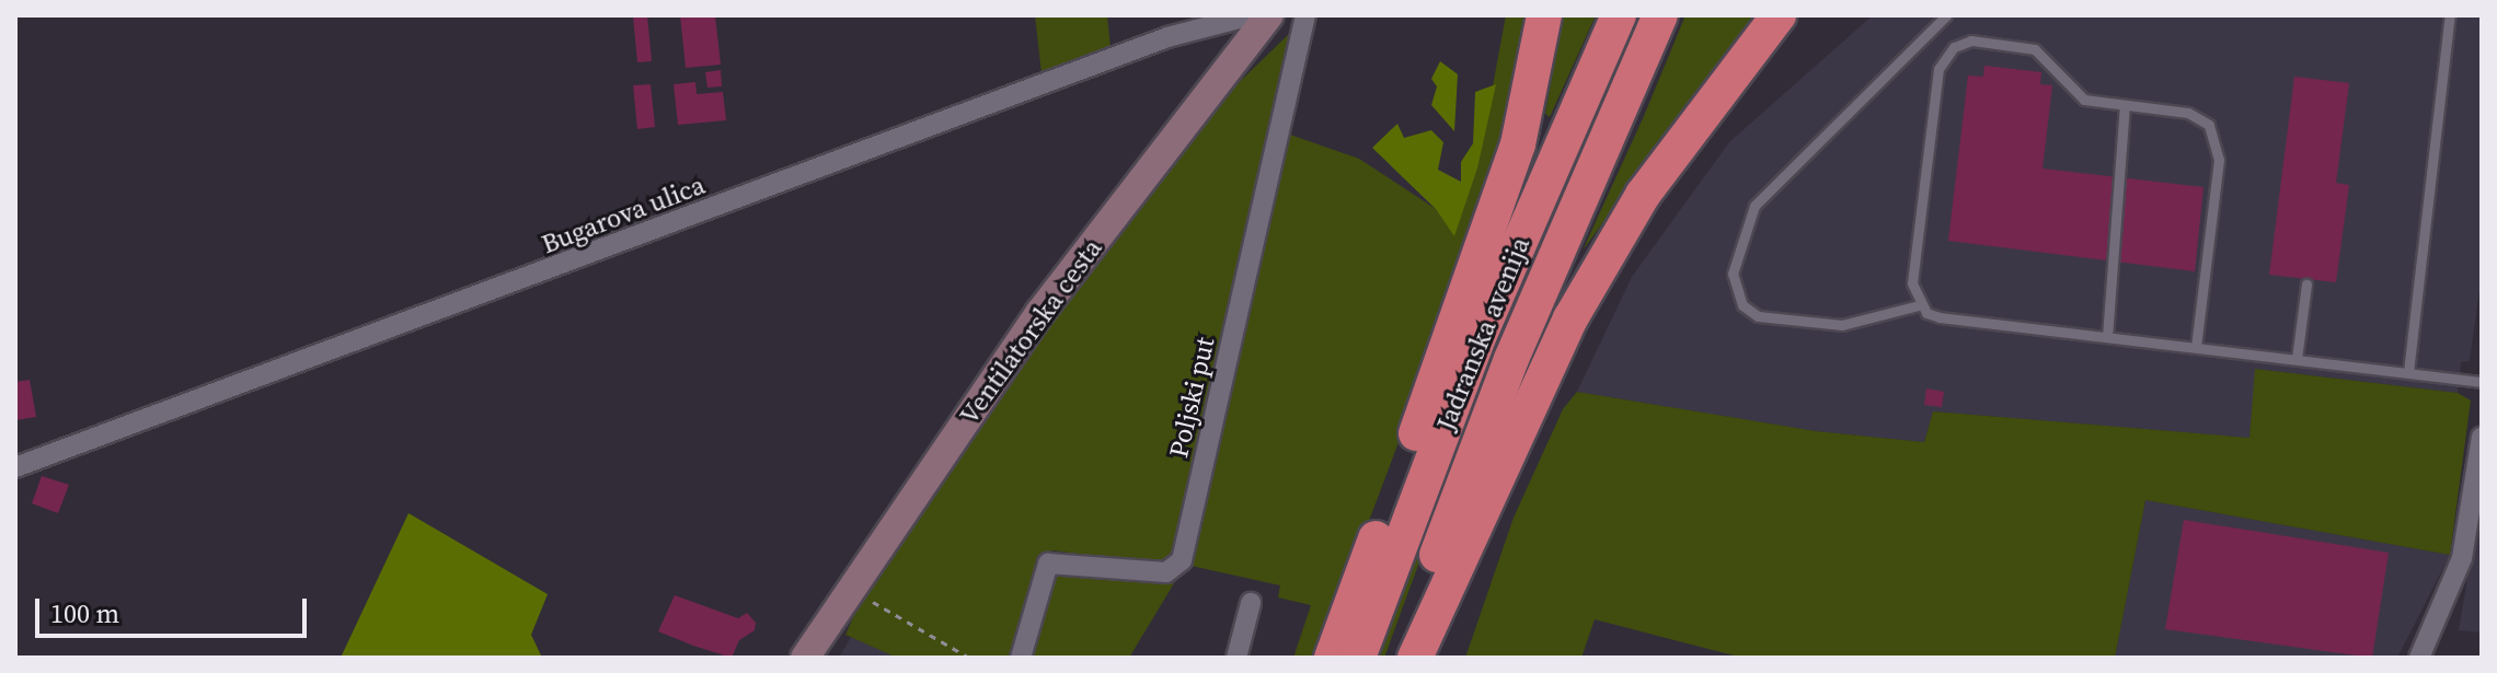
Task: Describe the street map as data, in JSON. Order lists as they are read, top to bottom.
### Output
{
  "streets": {
    "highway": ["Jadranska avenija"],
    "main road": ["Ventilatorska cesta"],
    "street": ["Bugarova ulica", "Poljski put"]
  },
  "scale_bar": "100 m"
}
